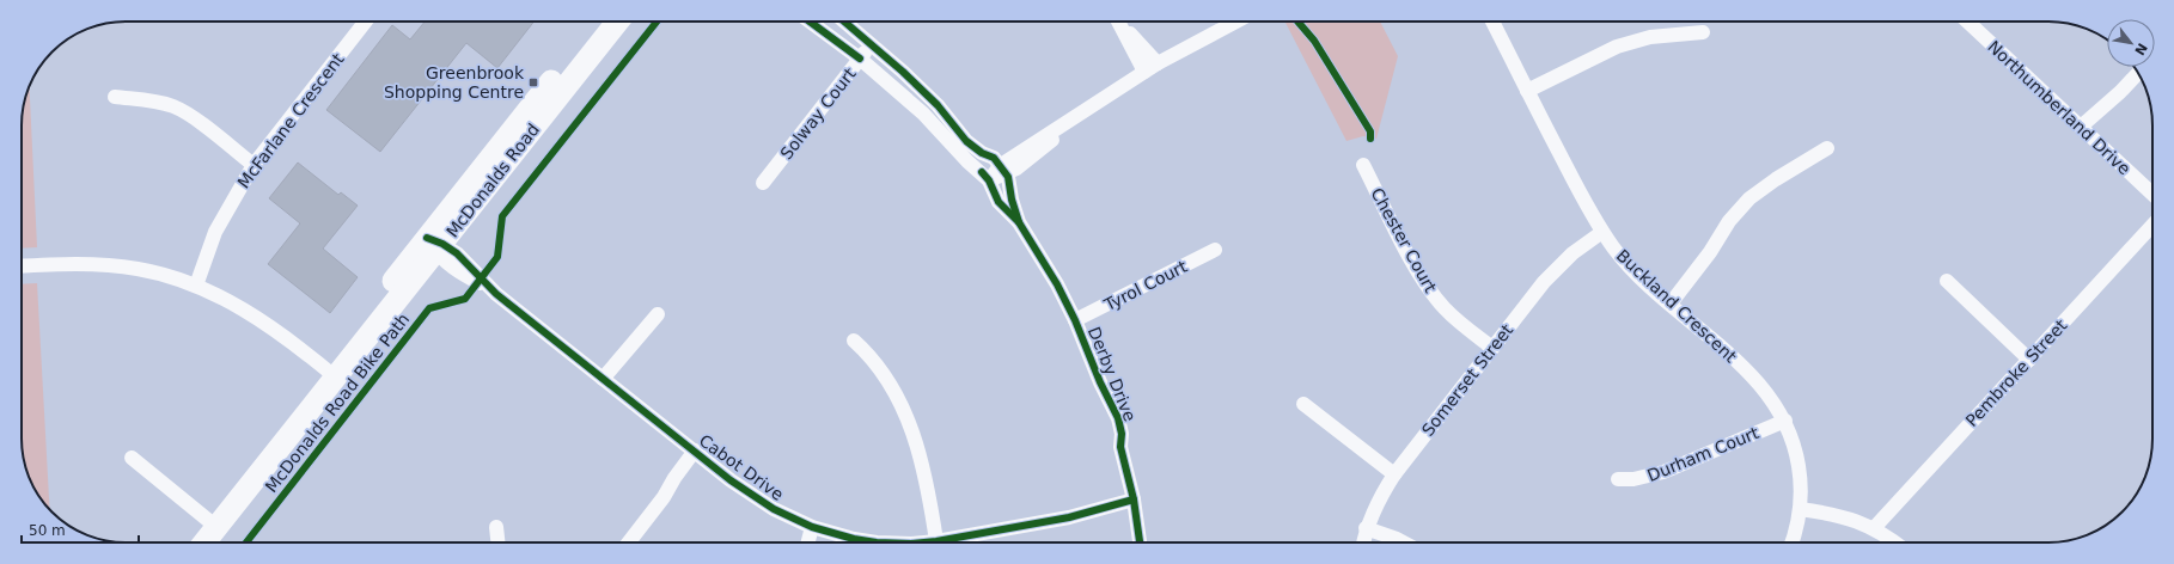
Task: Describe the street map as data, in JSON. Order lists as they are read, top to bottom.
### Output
{
  "streets": {
    "main road": ["McDonalds Road"],
    "street": [
      "Northumberland Drive",
      "Solway Court",
      "McFarlane Crescent",
      "Chester Court",
      "Tyrol Court",
      "Buckland Crescent",
      "Pembroke Street",
      "Derby Drive",
      "Somerset Street",
      "Durham Court",
      "Cabot Drive"
    ],
    "cycle path": ["McDonalds Road Bike Path"]
  },
  "crossings": [
    ["Solway Court", "Derby Drive"],
    ["McDonalds Road", "Cabot Drive"],
    ["Chester Court", "Somerset Street"],
    ["Tyrol Court", "Derby Drive"],
    ["Buckland Crescent", "Somerset Street"],
    ["Buckland Crescent", "Durham Court"],
    ["Derby Drive", "Cabot Drive"]
  ],
  "places": {
    "transit": ["Greenbrook Shopping Centre"]
  },
  "scale_bar": "50 m",
  "north": "bottom right"
}
